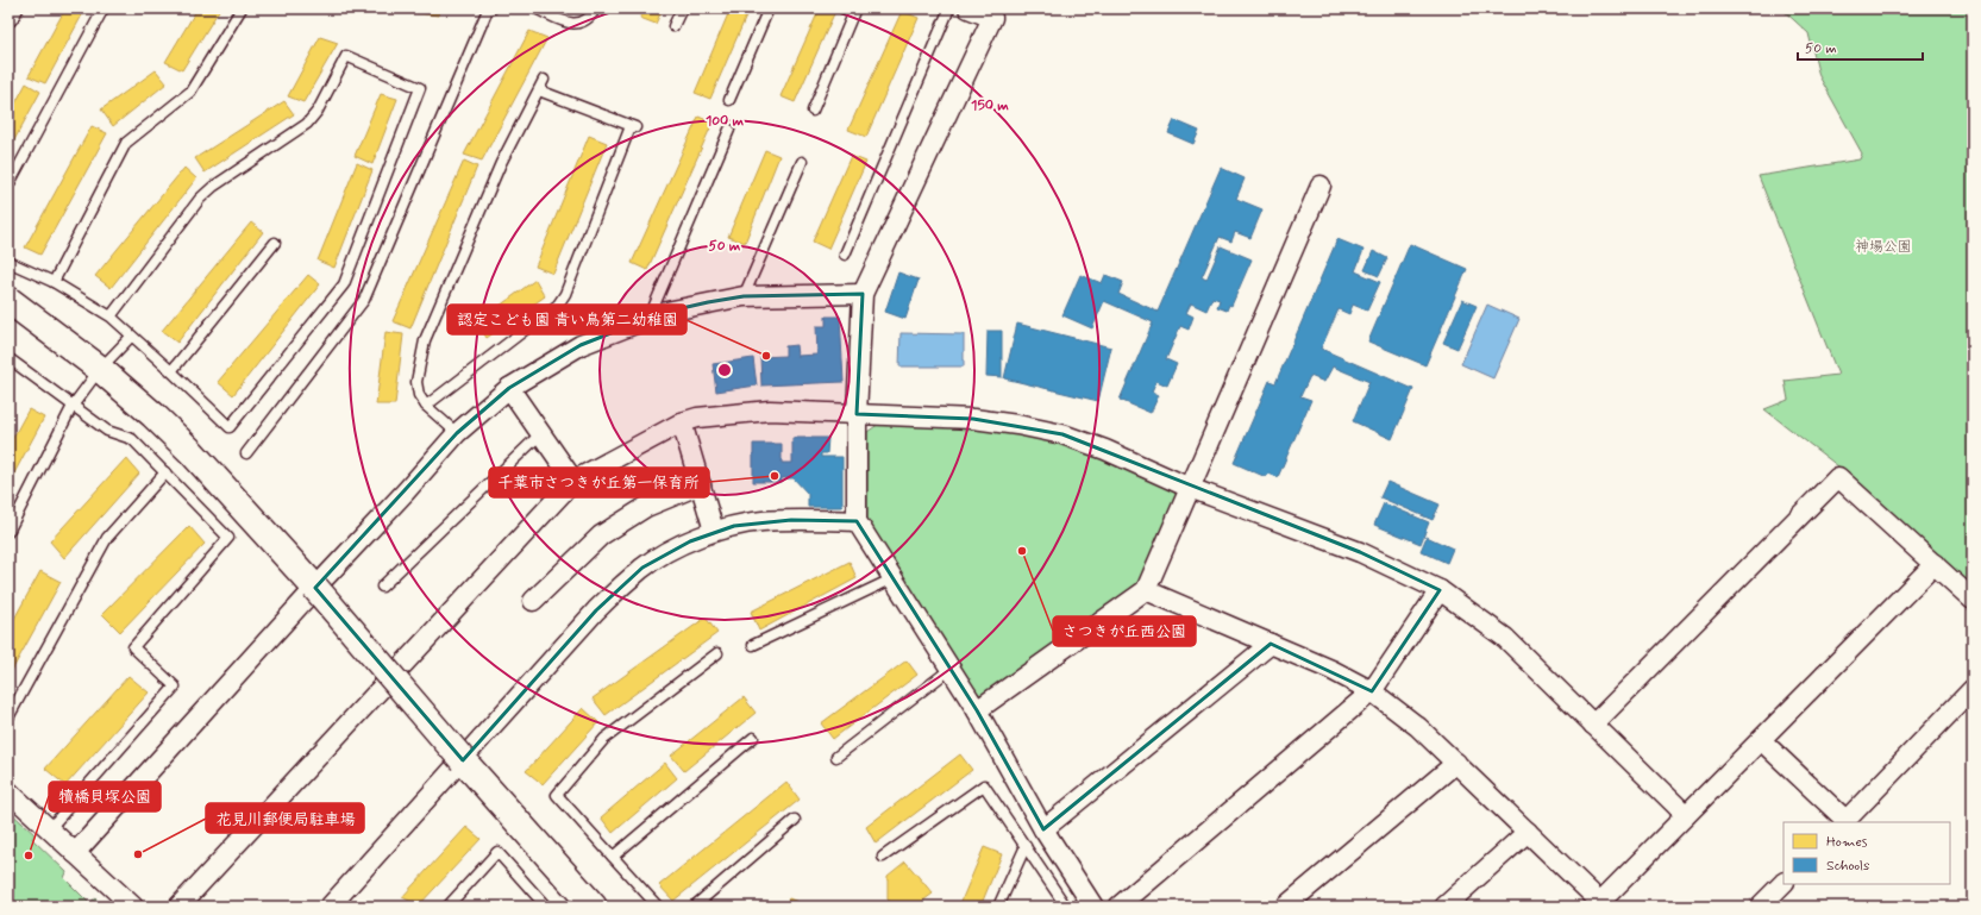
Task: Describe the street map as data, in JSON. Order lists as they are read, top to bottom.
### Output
{
  "parks": ["神場公園"],
  "places": [
    "認定こども園 青い鳥第二幼稚園",
    "千葉市さつきが丘第一保育所",
    "さつきが丘西公園",
    "花見川郵便局駐車場",
    "犢橋貝塚公園"
  ],
  "legend": ["Homes", "Schools"],
  "scale_bar": "50 m",
  "rings": ["150 m", "100 m", "50 m"]
}
